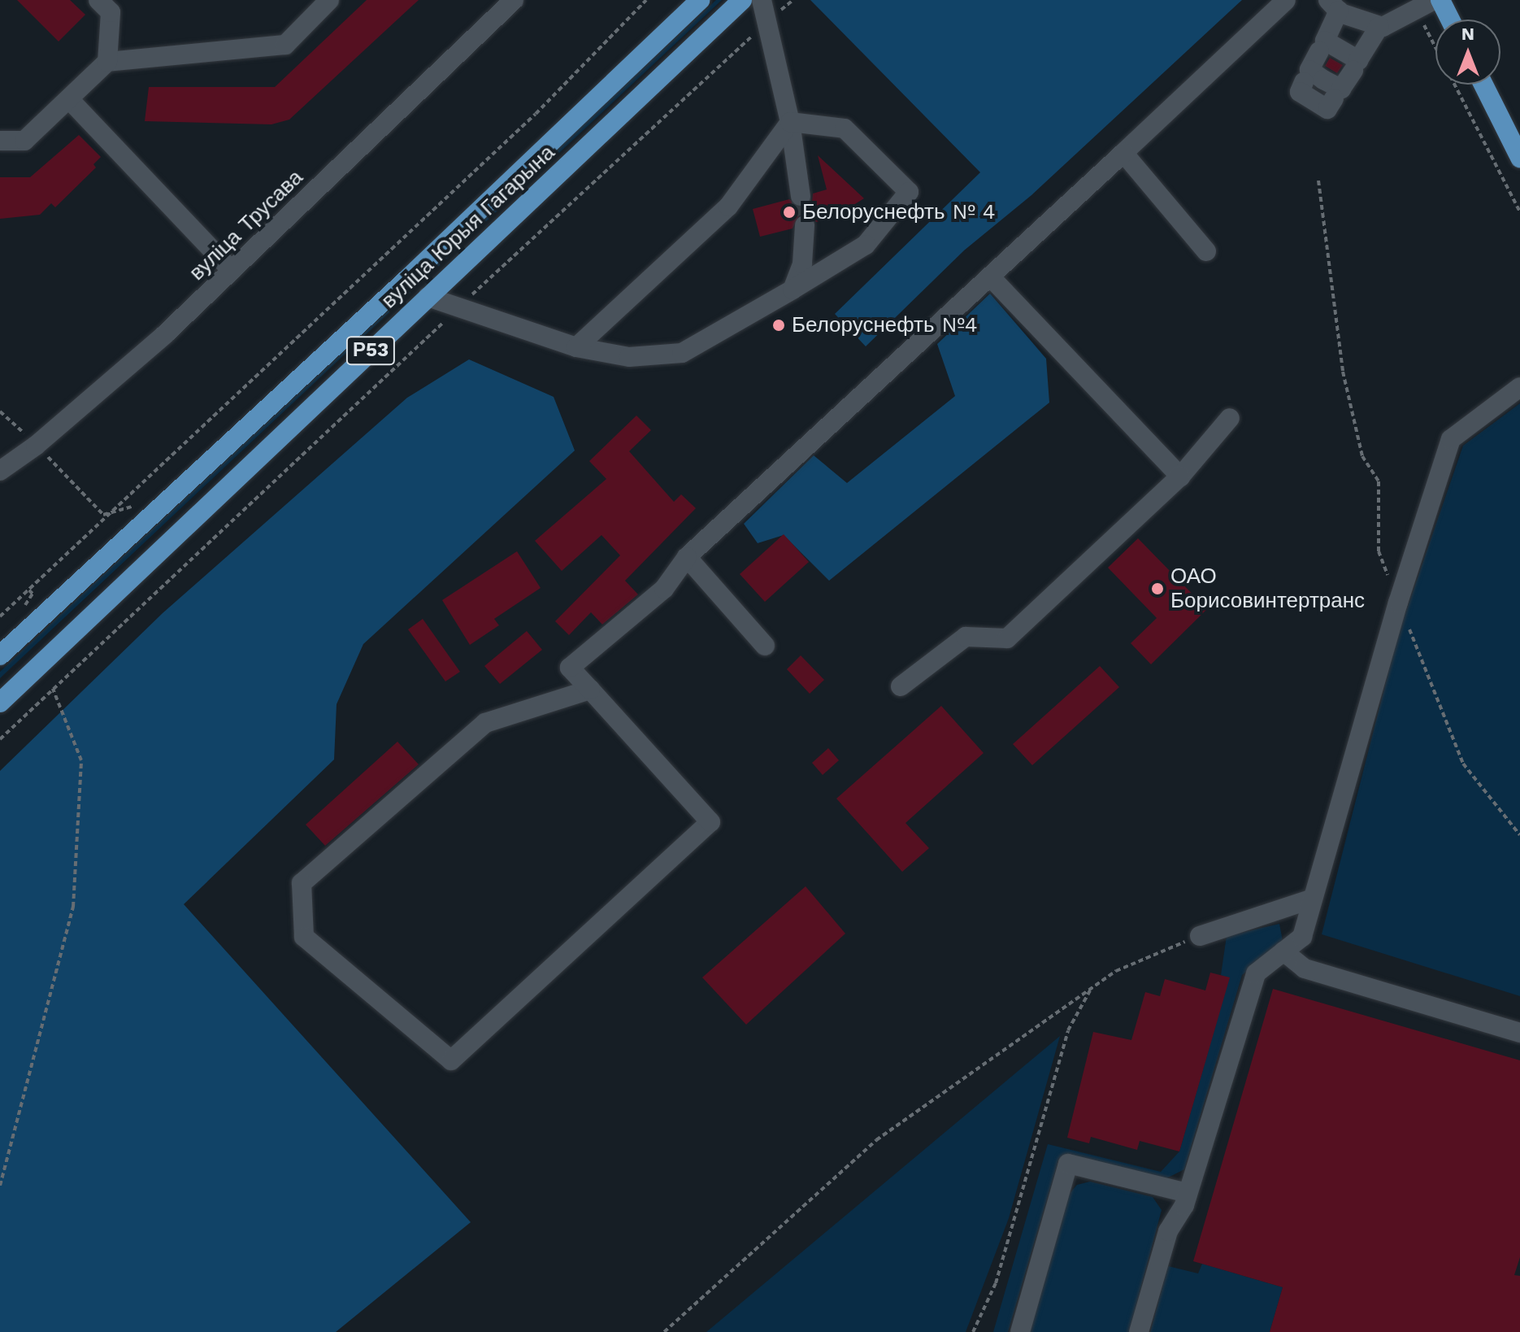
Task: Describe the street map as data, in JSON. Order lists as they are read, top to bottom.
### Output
{
  "streets": {
    "main road": ["вуліца Юрыя Гагарына", "Р53"],
    "street": ["вуліца Трусава"]
  },
  "places": ["Белоруснефть № 4", "Белоруснефть №4", "ОАО Борисовинтертранс"],
  "north": "top"
}
